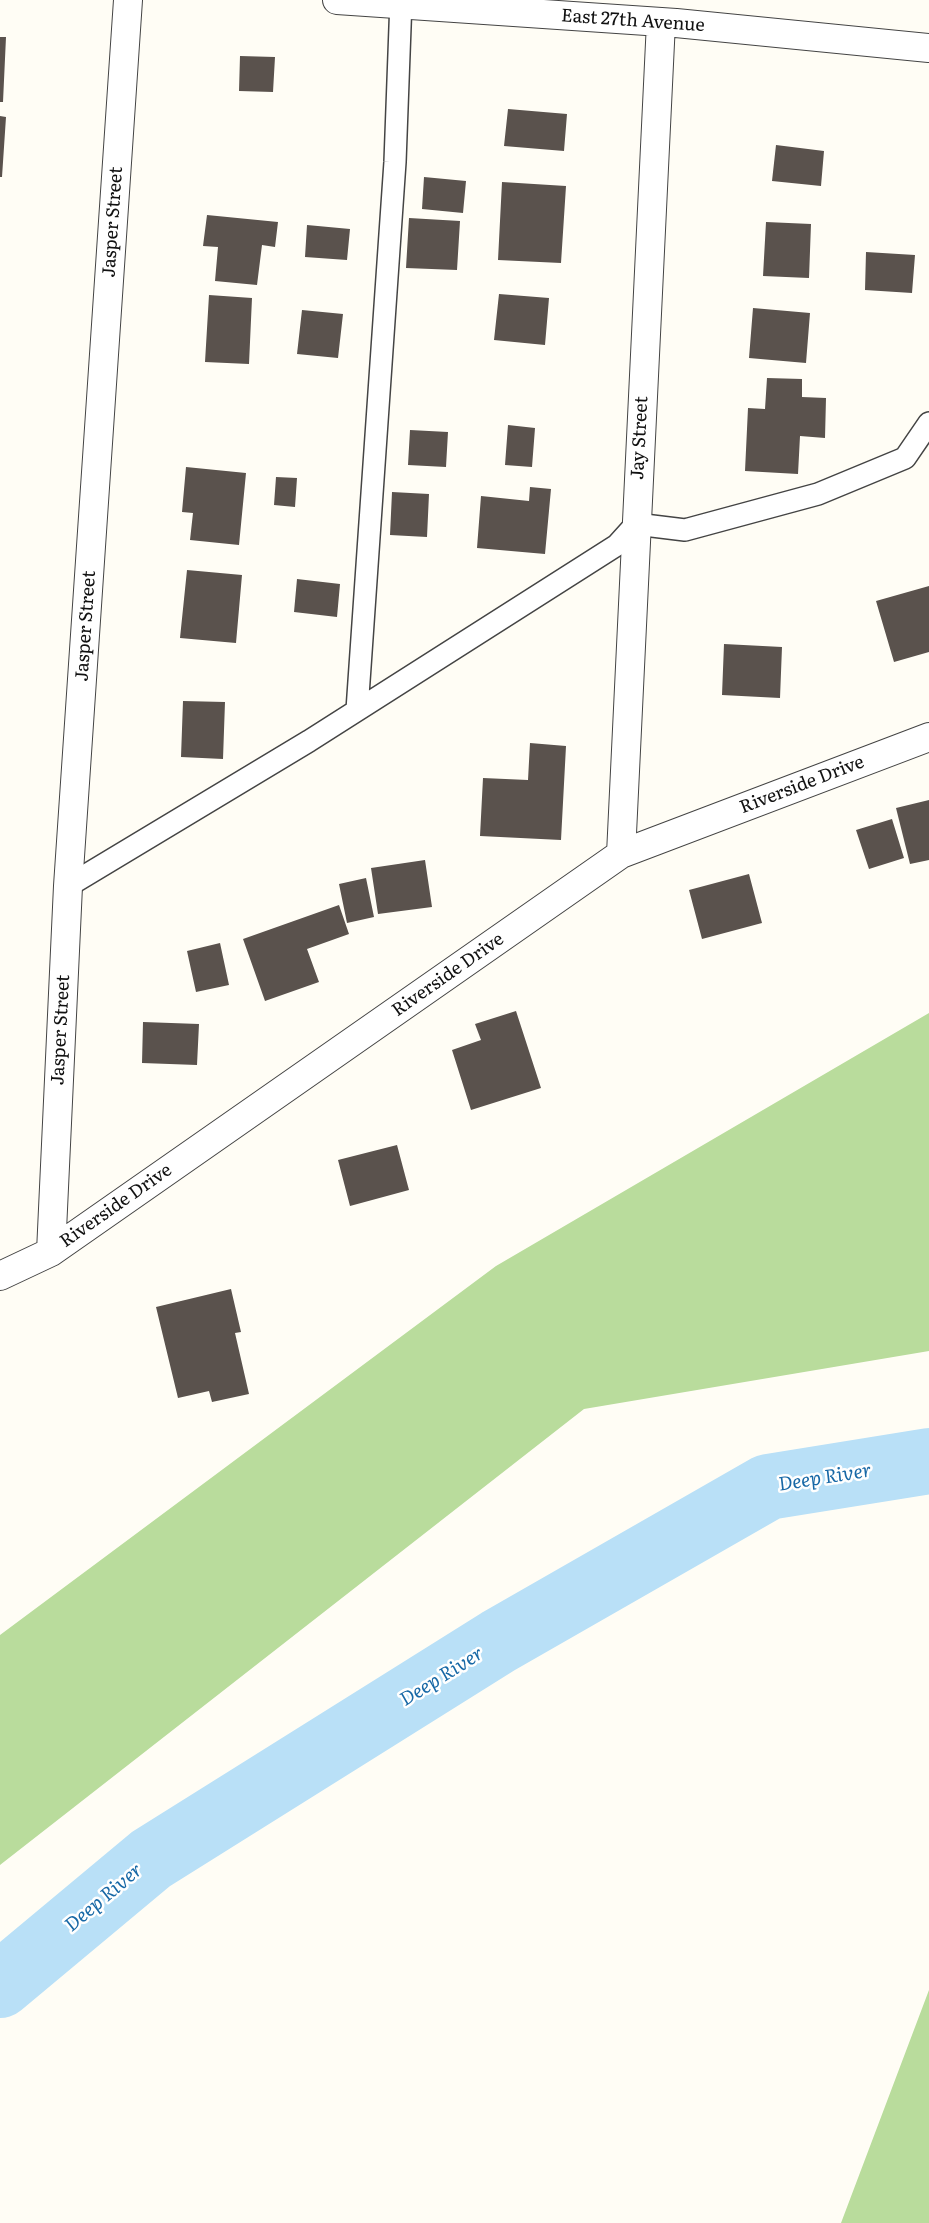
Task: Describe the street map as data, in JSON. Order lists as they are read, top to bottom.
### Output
{
  "streets": {
    "street": [
      "East 27th Avenue",
      "Jasper Street",
      "Jay Street",
      "Riverside Drive"
    ]
  },
  "crossings": [
    ["East 27th Avenue", "Jay Street"],
    ["Jasper Street", "Riverside Drive"],
    ["Jay Street", "Riverside Drive"]
  ],
  "water": ["Deep River"]
}
